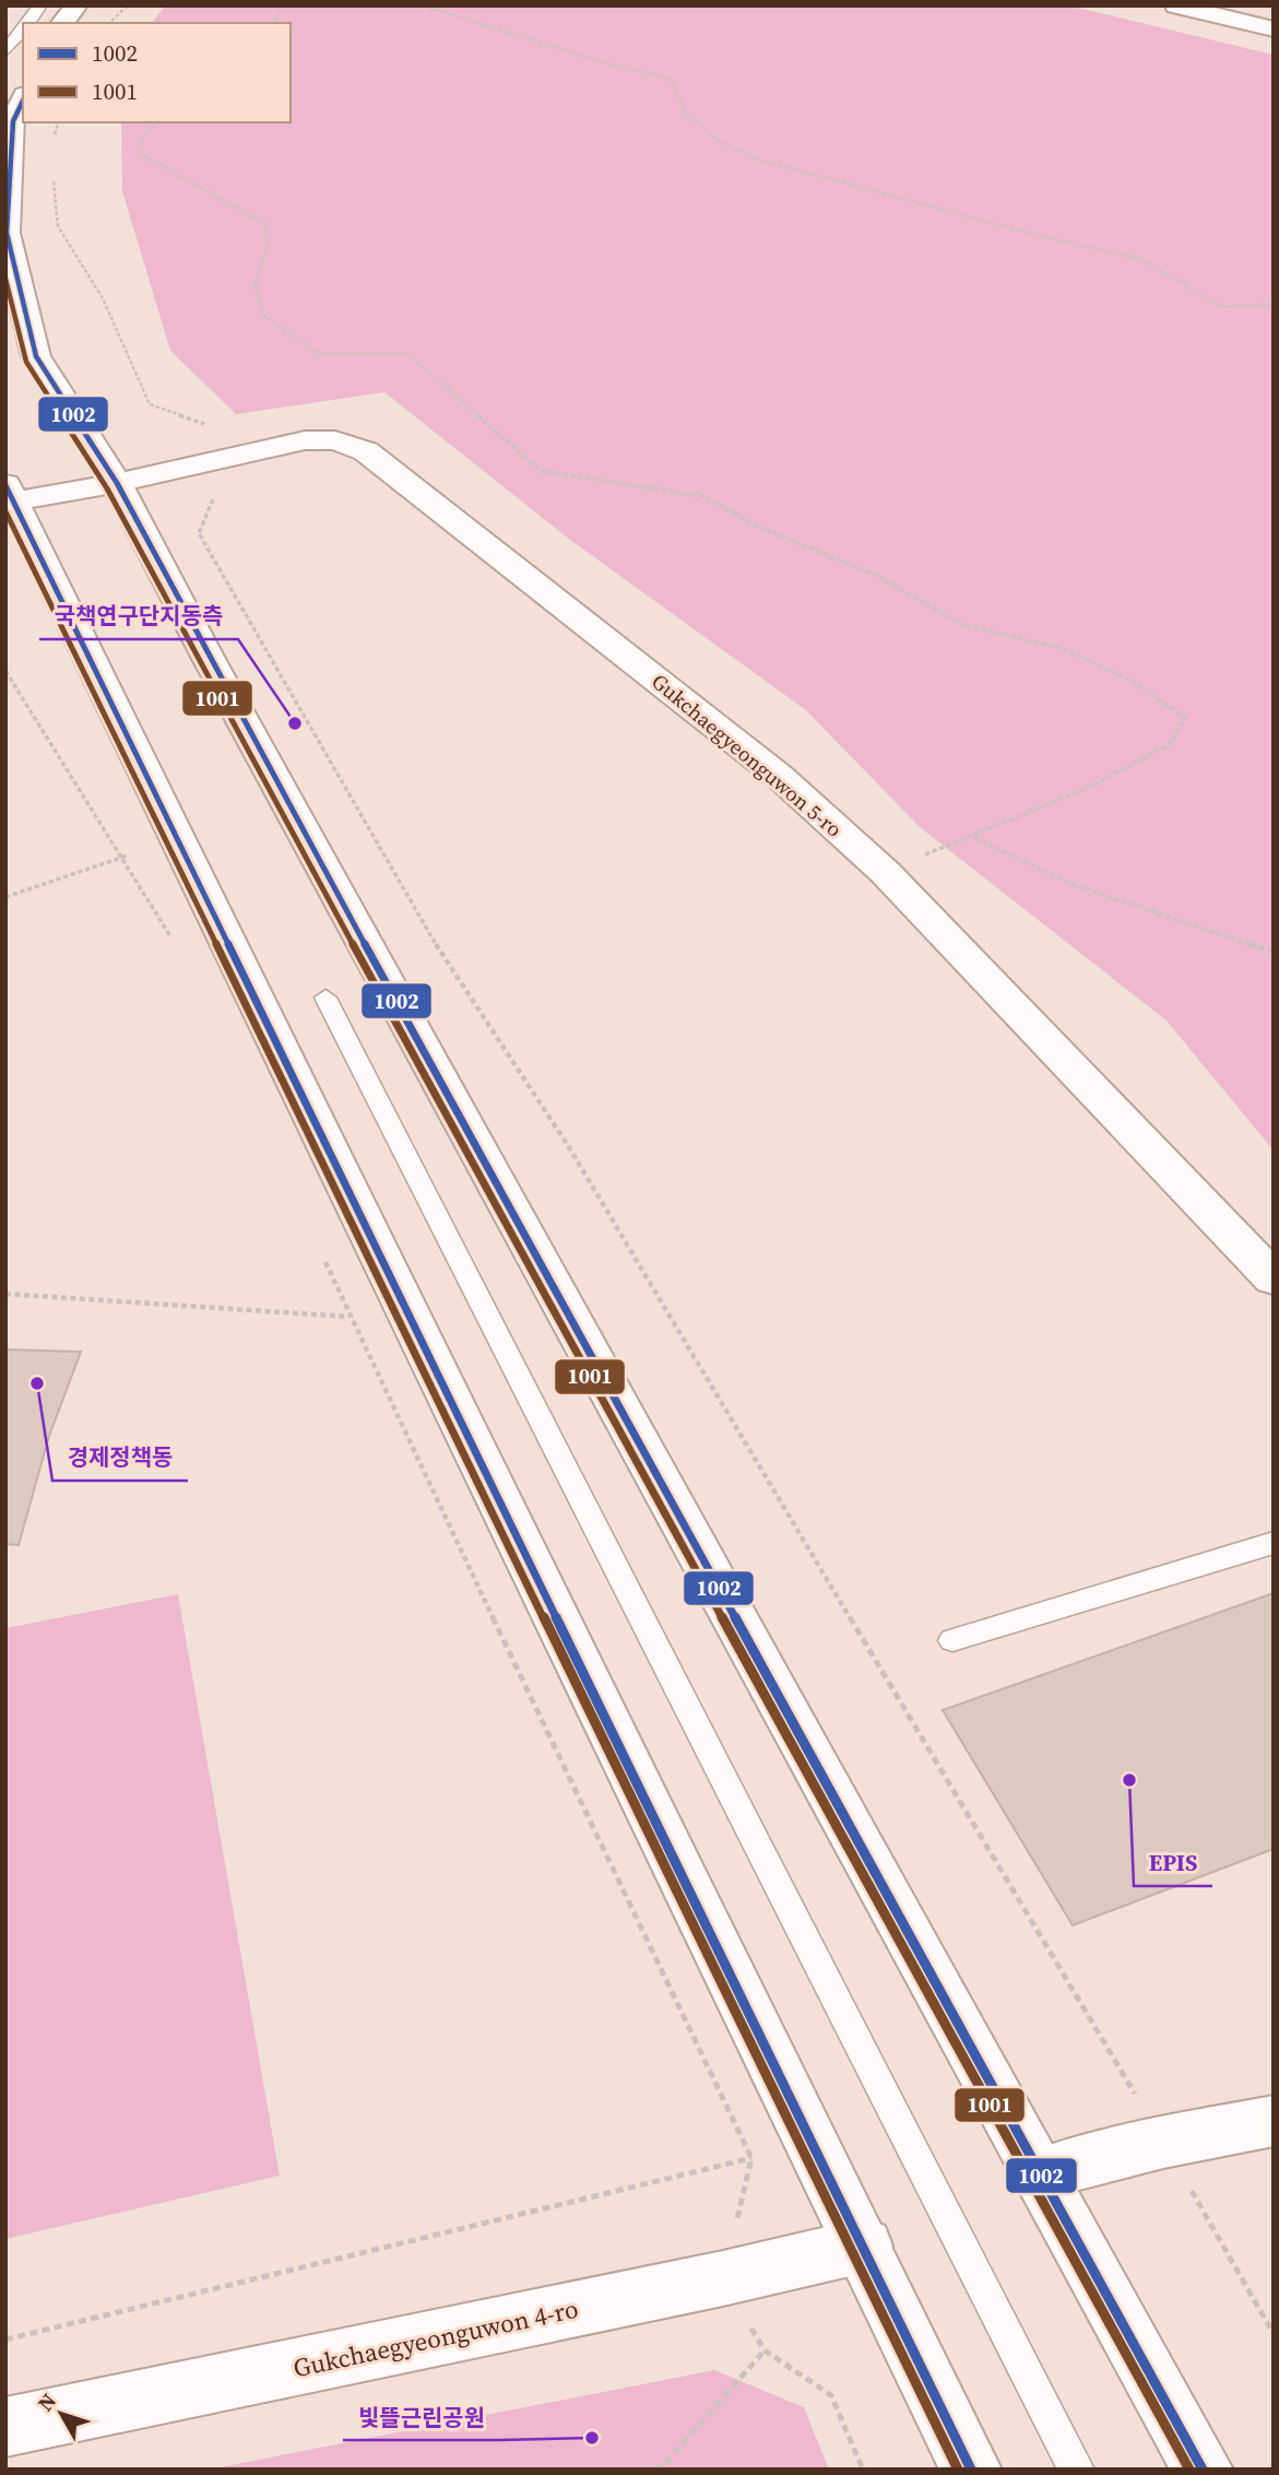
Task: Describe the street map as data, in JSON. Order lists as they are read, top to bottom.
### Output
{
  "streets": {
    "street": ["Gukchaegyeonguwon 5-ro", "Gukchaegyeonguwon 4-ro"]
  },
  "places": [
    "국책연구단지동측",
    "경제정책동",
    "EPIS",
    "빛뜰근린공원"
  ],
  "lines": ["transit line 1002", "transit line 1001"],
  "legend": ["1002", "1001"],
  "north": "top left"
}
